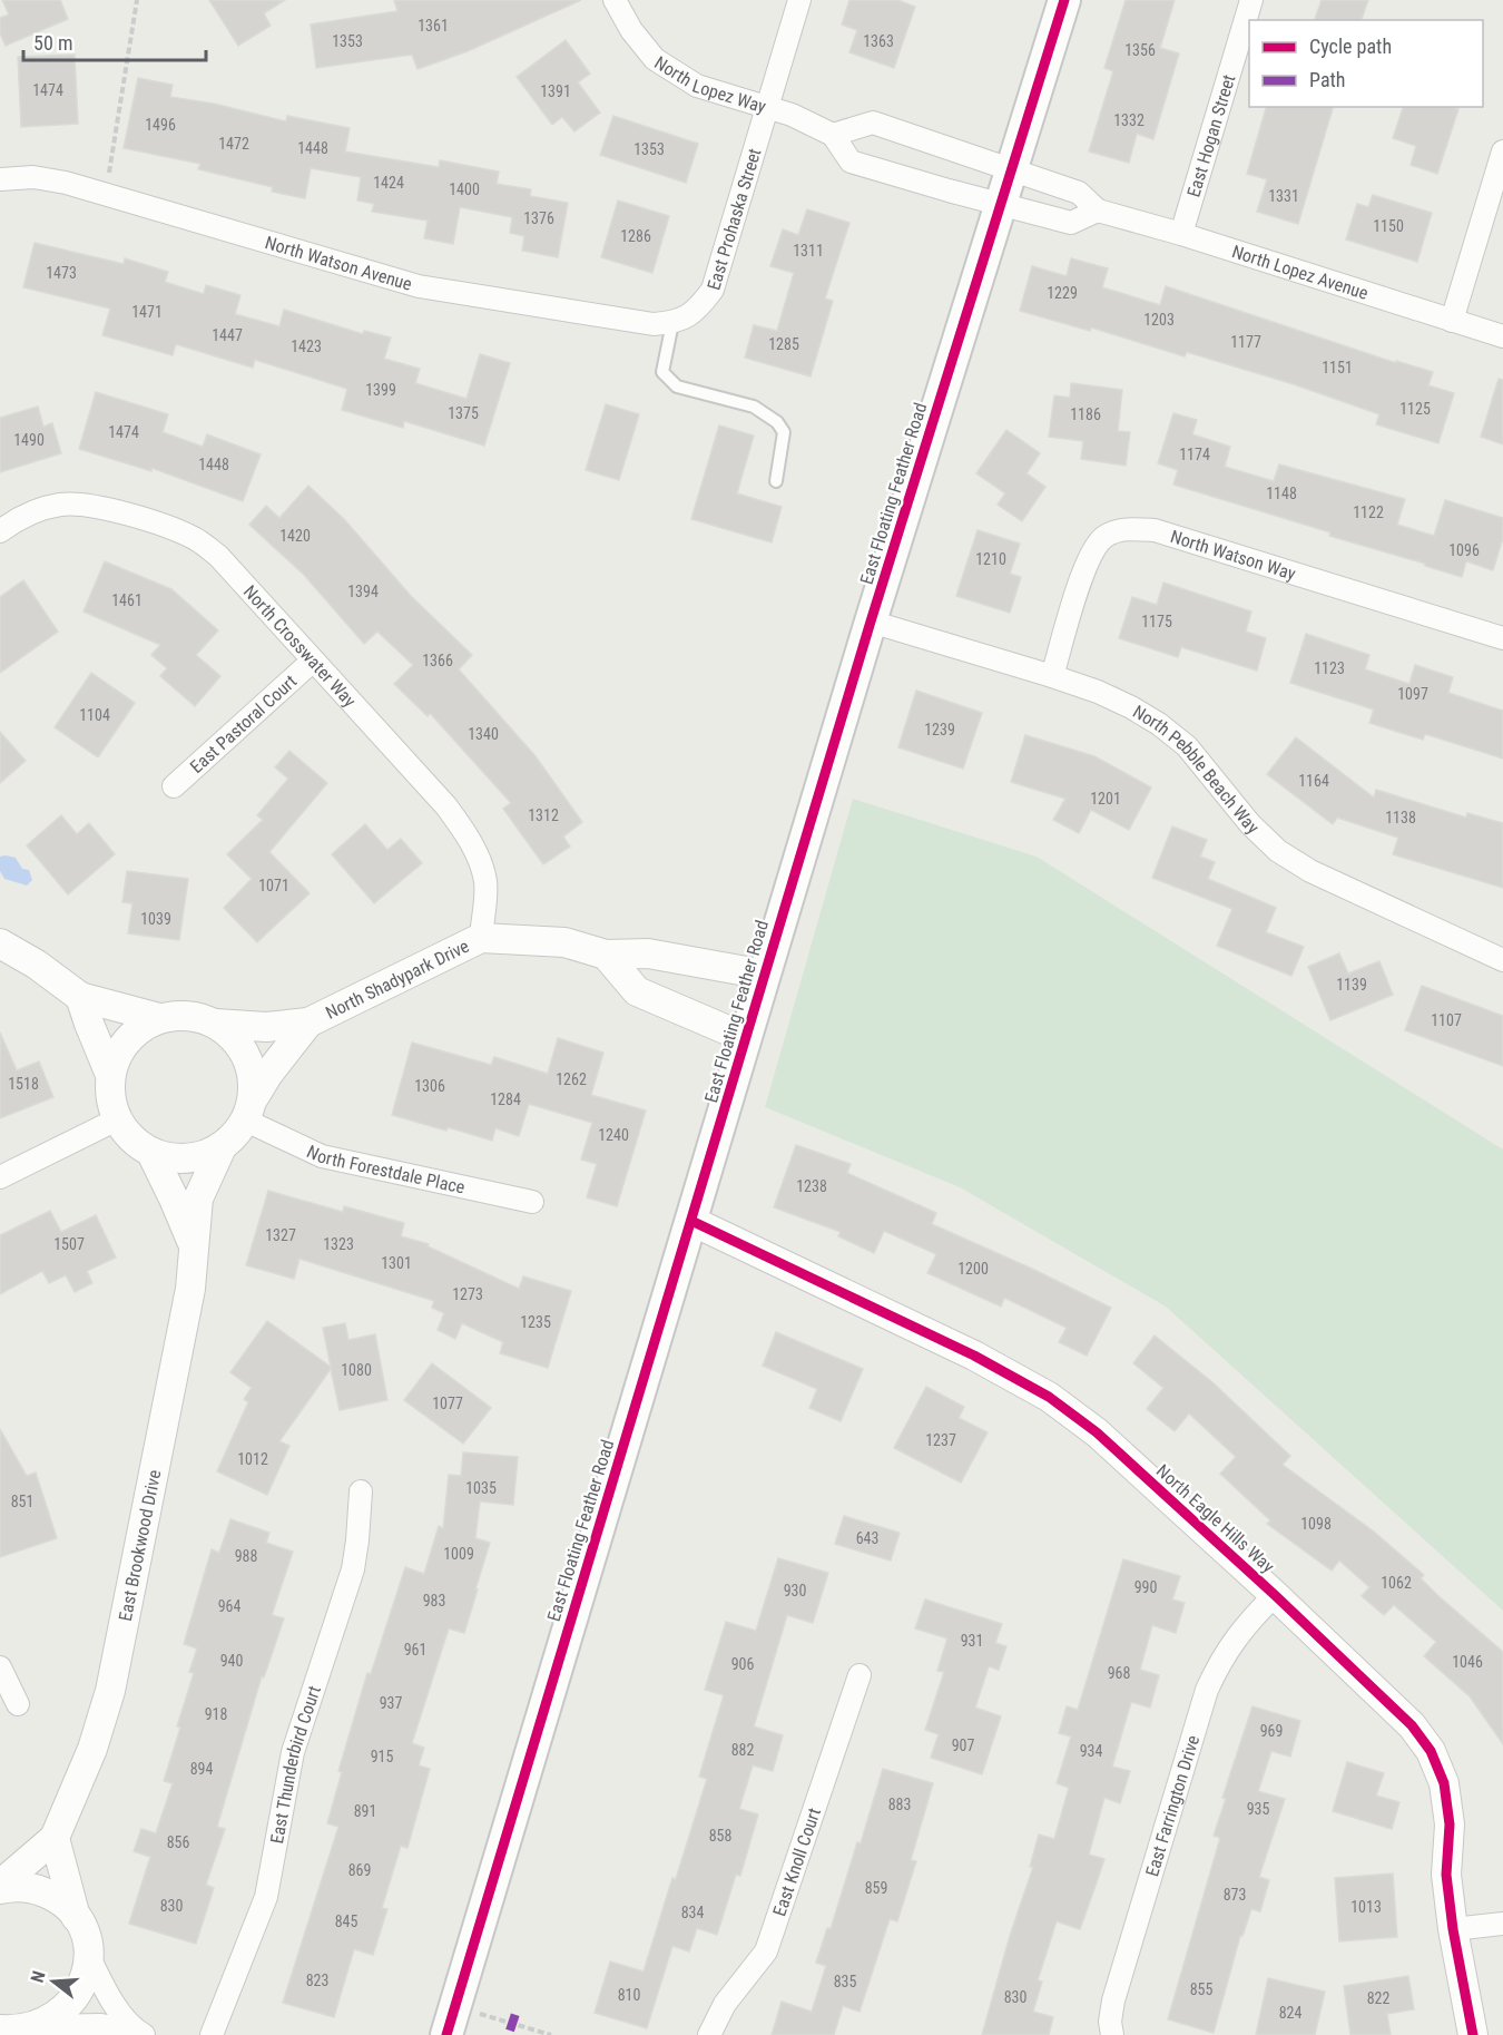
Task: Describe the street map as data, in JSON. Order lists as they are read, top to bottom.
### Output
{
  "streets": {
    "main road": ["East Floating Feather Road"],
    "street": [
      "North Lopez Way",
      "East Hogan Street",
      "East Prohaska Street",
      "North Watson Avenue",
      "North Lopez Avenue",
      "North Watson Way",
      "North Crosswater Way",
      "East Pastoral Court",
      "North Pebble Beach Way",
      "North Shadypark Drive",
      "North Forestdale Place",
      "North Eagle Hills Way",
      "East Brookwood Drive",
      "East Thunderbird Court",
      "East Farrington Drive",
      "East Knoll Court"
    ]
  },
  "crossings": [
    ["North Lopez Way", "East Prohaska Street"],
    ["North Lopez Way", "East Floating Feather Road"],
    ["East Hogan Street", "North Lopez Avenue"],
    ["East Prohaska Street", "North Watson Avenue"],
    ["North Lopez Avenue", "East Floating Feather Road"],
    ["East Floating Feather Road", "North Pebble Beach Way"],
    ["East Floating Feather Road", "North Shadypark Drive"],
    ["East Floating Feather Road", "North Eagle Hills Way"],
    ["North Watson Way", "North Pebble Beach Way"],
    ["North Crosswater Way", "East Pastoral Court"],
    ["North Crosswater Way", "North Shadypark Drive"],
    ["North Shadypark Drive", "North Forestdale Place"],
    ["North Shadypark Drive", "East Brookwood Drive"],
    ["North Forestdale Place", "East Brookwood Drive"],
    ["North Eagle Hills Way", "East Farrington Drive"]
  ],
  "house_numbers": [
    "1361",
    "1353",
    "1363",
    "1356",
    "1474",
    "1391",
    "1332",
    "1496",
    "1472",
    "1448",
    "1353",
    "1424",
    "1400",
    "1331",
    "1376",
    "1150",
    "1286",
    "1311",
    "1473",
    "1229",
    "1471",
    "1203",
    "1447",
    "1177",
    "1285",
    "1423",
    "1151",
    "1399",
    "1125",
    "1375",
    "1186",
    "1474",
    "1490",
    "1174",
    "1448",
    "1148",
    "1122",
    "1420",
    "1096",
    "1210",
    "1394",
    "1461",
    "1175",
    "1366",
    "1123",
    "1097",
    "1104",
    "1239",
    "1340",
    "1164",
    "1201",
    "1312",
    "1138",
    "1071",
    "1039",
    "1139",
    "1107",
    "1262",
    "1518",
    "1306",
    "1284",
    "1240",
    "1238",
    "1327",
    "1507",
    "1323",
    "1301",
    "1200",
    "1273",
    "1235",
    "1080",
    "1077",
    "1237",
    "1012",
    "1035",
    "851",
    "1098",
    "643",
    "1009",
    "988",
    "1062",
    "990",
    "930",
    "983",
    "964",
    "931",
    "961",
    "940",
    "1046",
    "906",
    "968",
    "937",
    "918",
    "969",
    "907",
    "882",
    "934",
    "915",
    "894",
    "883",
    "935",
    "891",
    "858",
    "856",
    "869",
    "859",
    "873",
    "830",
    "1013",
    "834",
    "845",
    "823",
    "835",
    "855",
    "810",
    "830",
    "822",
    "824"
  ],
  "legend": ["Cycle path", "Path"],
  "scale_bar": "50 m",
  "north": "left"
}
